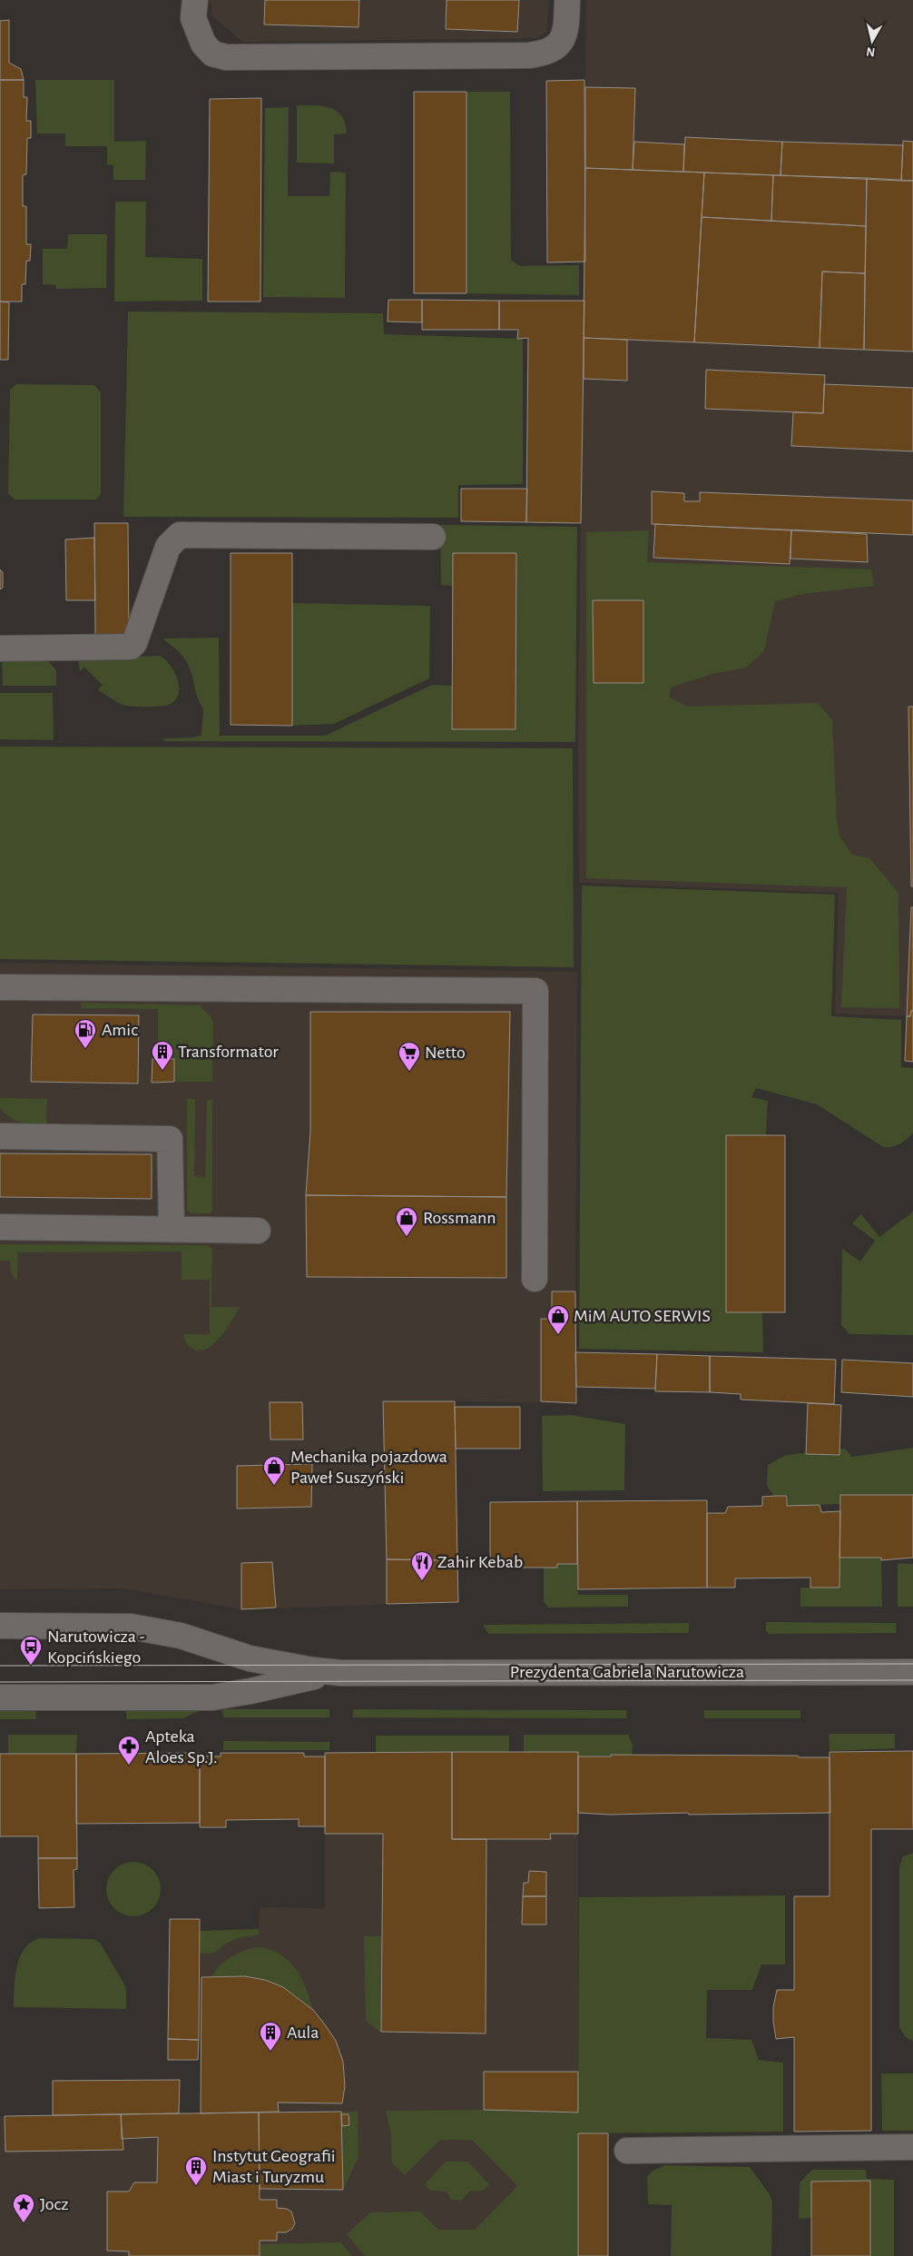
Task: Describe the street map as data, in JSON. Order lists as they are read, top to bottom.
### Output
{
  "streets": {
    "street": ["Prezydenta Gabriela Narutowicza"]
  },
  "places": {
    "fuel station": ["Amic"],
    "building": ["Transformator", "Aula", "Instytut Geografii Miast i Turyzmu"],
    "supermarket": ["Netto"],
    "shop": ["Rossmann", "MiM AUTO SERWIS", "Mechanika pojazdowa Paweł Suszyński"],
    "restaurant": ["Zahir Kebab"],
    "bus stop": ["Narutowicza - Kopcińskiego"],
    "pharmacy": ["Apteka Aloes Sp.J."],
    "place": ["Jocz"]
  },
  "north": "bottom"
}
